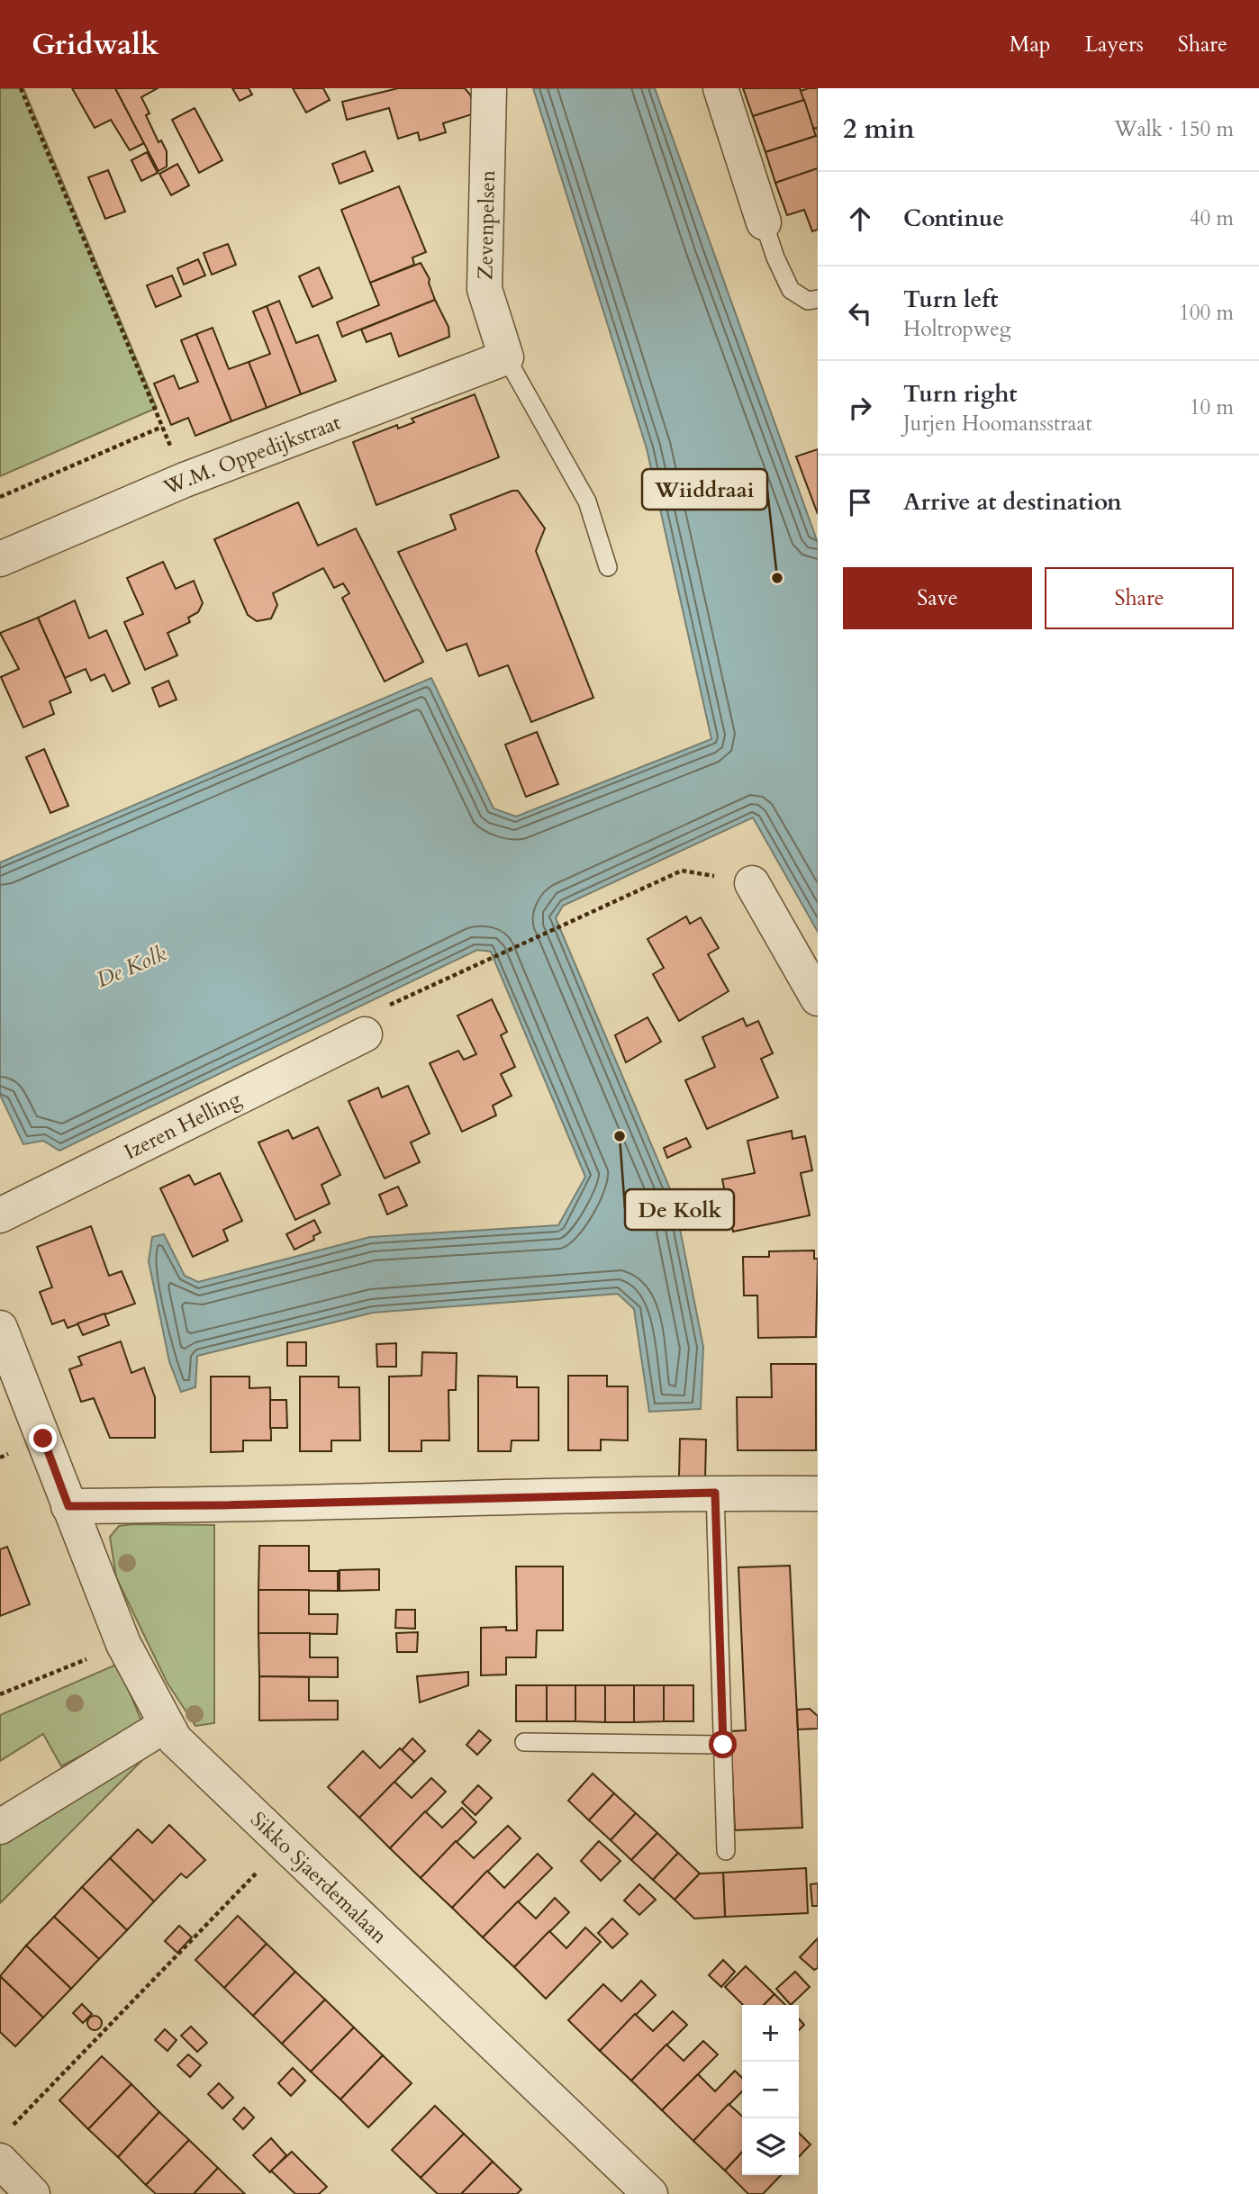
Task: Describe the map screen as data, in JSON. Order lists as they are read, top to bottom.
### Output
{
  "streets": {
    "street": [
      "Zevenpelsen",
      "W.M. Oppedijkstraat",
      "Izeren Helling",
      "Sikko Sjaerdemalaan"
    ]
  },
  "crossings": [
    ["Zevenpelsen", "W.M. Oppedijkstraat"]
  ],
  "water": ["De Kolk"],
  "places": ["Wiiddraai", "De Kolk"],
  "page": {
    "header": "Gridwalk",
    "nav": ["Map", "Layers", "Share"],
    "heading": ["2 min", "Walk · 150 m"],
    "list": [
      ["Continue", "40 m"],
      ["Turn left", "Holtropweg", "100 m"],
      ["Turn right", "Jurjen Hoomansstraat", "10 m"],
      "Arrive at destination"
    ],
    "buttons": ["Save", "Share"],
    "map_buttons": ["+", "−"]
  }
}
